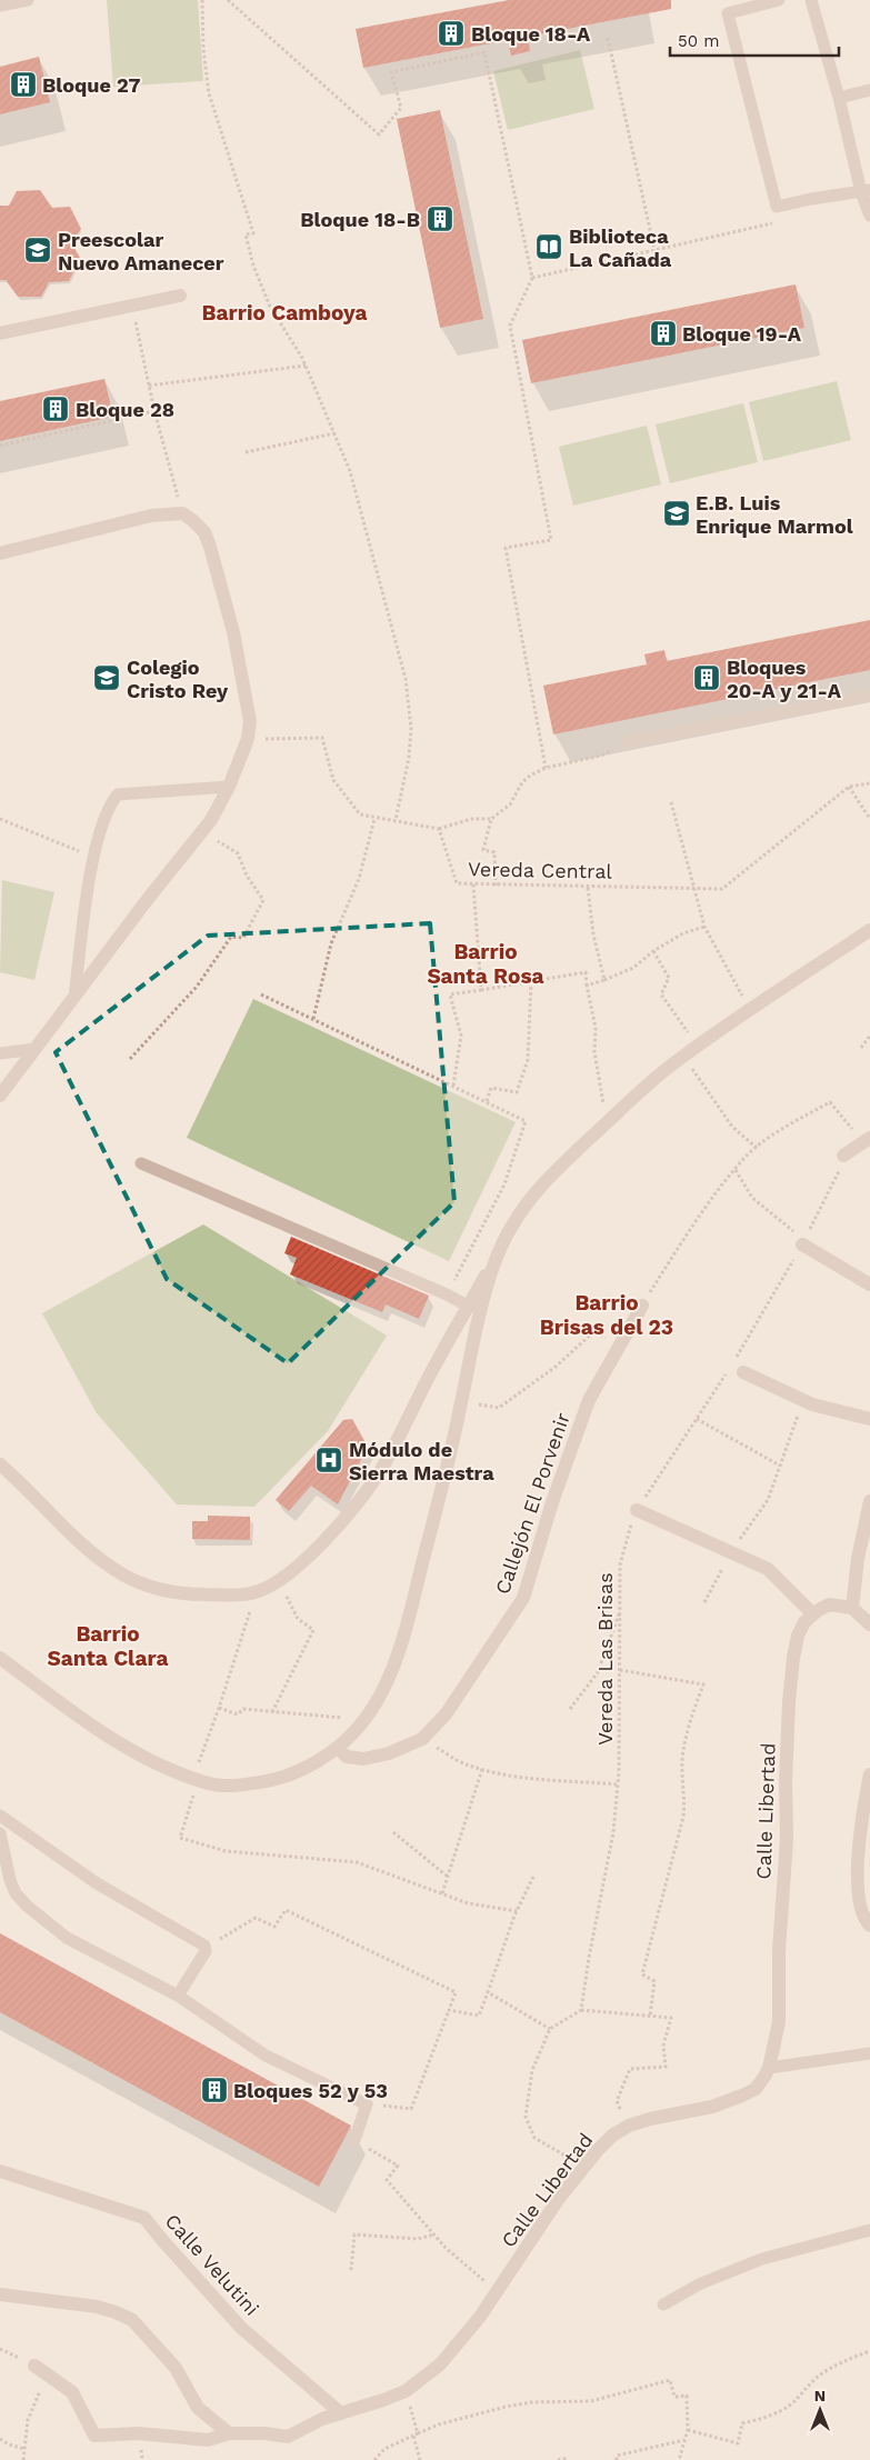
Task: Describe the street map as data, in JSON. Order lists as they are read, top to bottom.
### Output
{
  "streets": {
    "street": ["Callejón El Porvenir", "Calle Libertad", "Calle Velutini"],
    "path": ["Vereda Central", "Vereda Las Brisas"]
  },
  "crossings": [
    ["Calle Libertad", "Calle Velutini"]
  ],
  "districts": [
    "Barrio Camboya",
    "Barrio Santa Rosa",
    "Barrio Brisas del 23",
    "Barrio Santa Clara"
  ],
  "places": {
    "building": [
      "Bloque 18-A",
      "Bloque 27",
      "Bloque 18-B",
      "Bloque 19-A",
      "Bloque 28",
      "Bloques 20-A y 21-A",
      "Bloques 52 y 53"
    ],
    "library": ["Biblioteca La Cañada"],
    "school or university": ["Preescolar Nuevo Amanecer", "E.B. Luis Enrique Marmol", "Colegio Cristo Rey"],
    "hospital": ["Módulo de Sierra Maestra"]
  },
  "scale_bar": "50 m",
  "north": "top"
}
